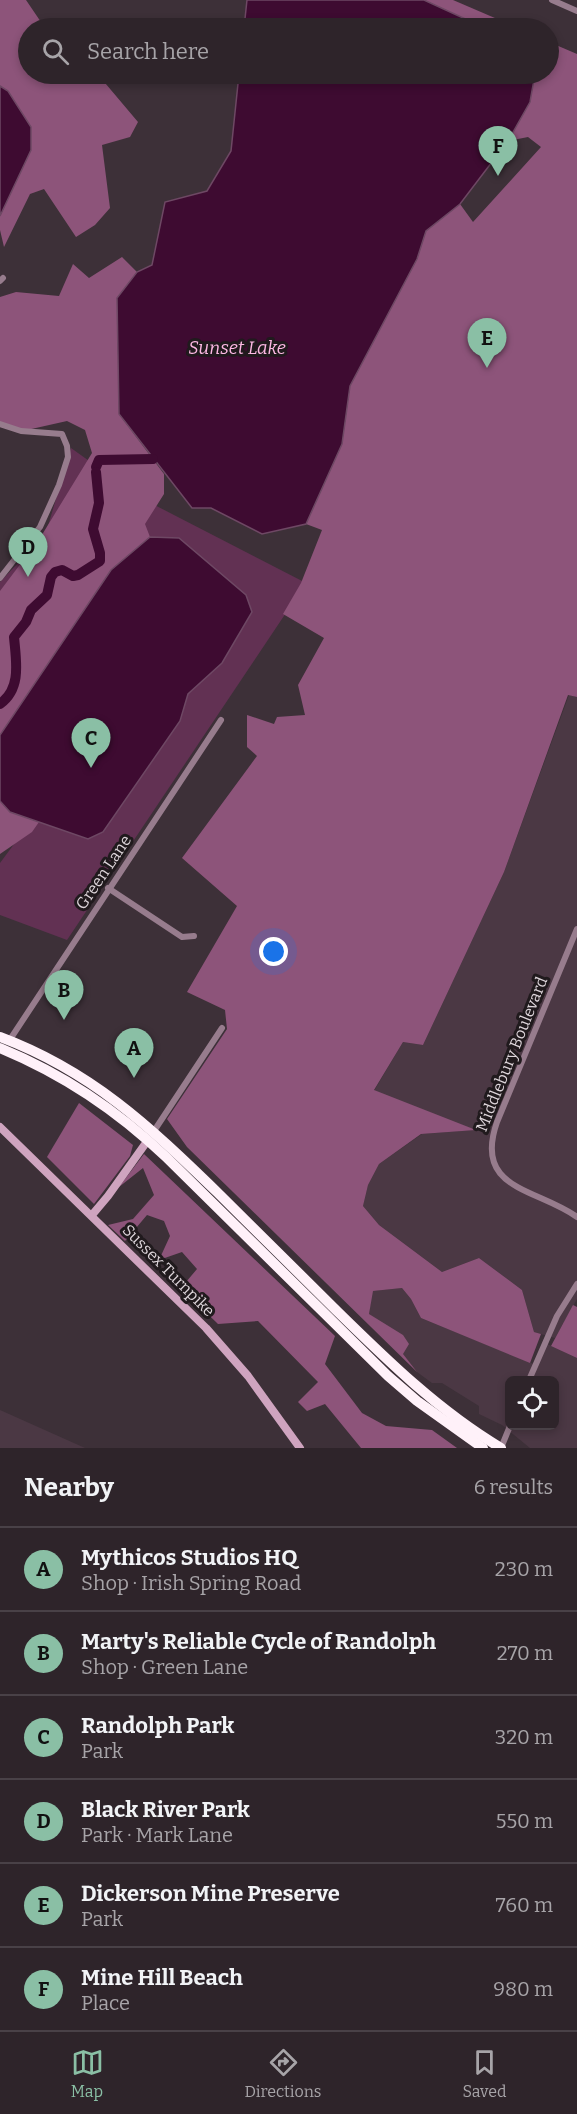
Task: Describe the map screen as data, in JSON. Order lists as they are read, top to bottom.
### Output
{
  "streets": {
    "main road": ["Sussex Turnpike"],
    "street": ["Green Lane", "Middlebury Boulevard"]
  },
  "water": ["Sunset Lake"],
  "page": {
    "search": "Search here",
    "pins": [
      "F",
      "E",
      "D",
      "C",
      "B",
      "A"
    ],
    "heading": ["Nearby", "6 results"],
    "list": [
      {
        "mark": "A",
        "name": "Mythicos Studios HQ",
        "note": "Shop · Irish Spring Road",
        "value": "230 m"
      },
      {
        "mark": "B",
        "name": "Marty's Reliable Cycle of Randolph",
        "note": "Shop · Green Lane",
        "value": "270 m"
      },
      {
        "mark": "C",
        "name": "Randolph Park",
        "note": "Park",
        "value": "320 m"
      },
      {
        "mark": "D",
        "name": "Black River Park",
        "note": "Park · Mark Lane",
        "value": "550 m"
      },
      {
        "mark": "E",
        "name": "Dickerson Mine Preserve",
        "note": "Park",
        "value": "760 m"
      },
      {
        "mark": "F",
        "name": "Mine Hill Beach",
        "note": "Place",
        "value": "980 m"
      }
    ],
    "nav": ["Map", "Directions", "Saved"]
  }
}
